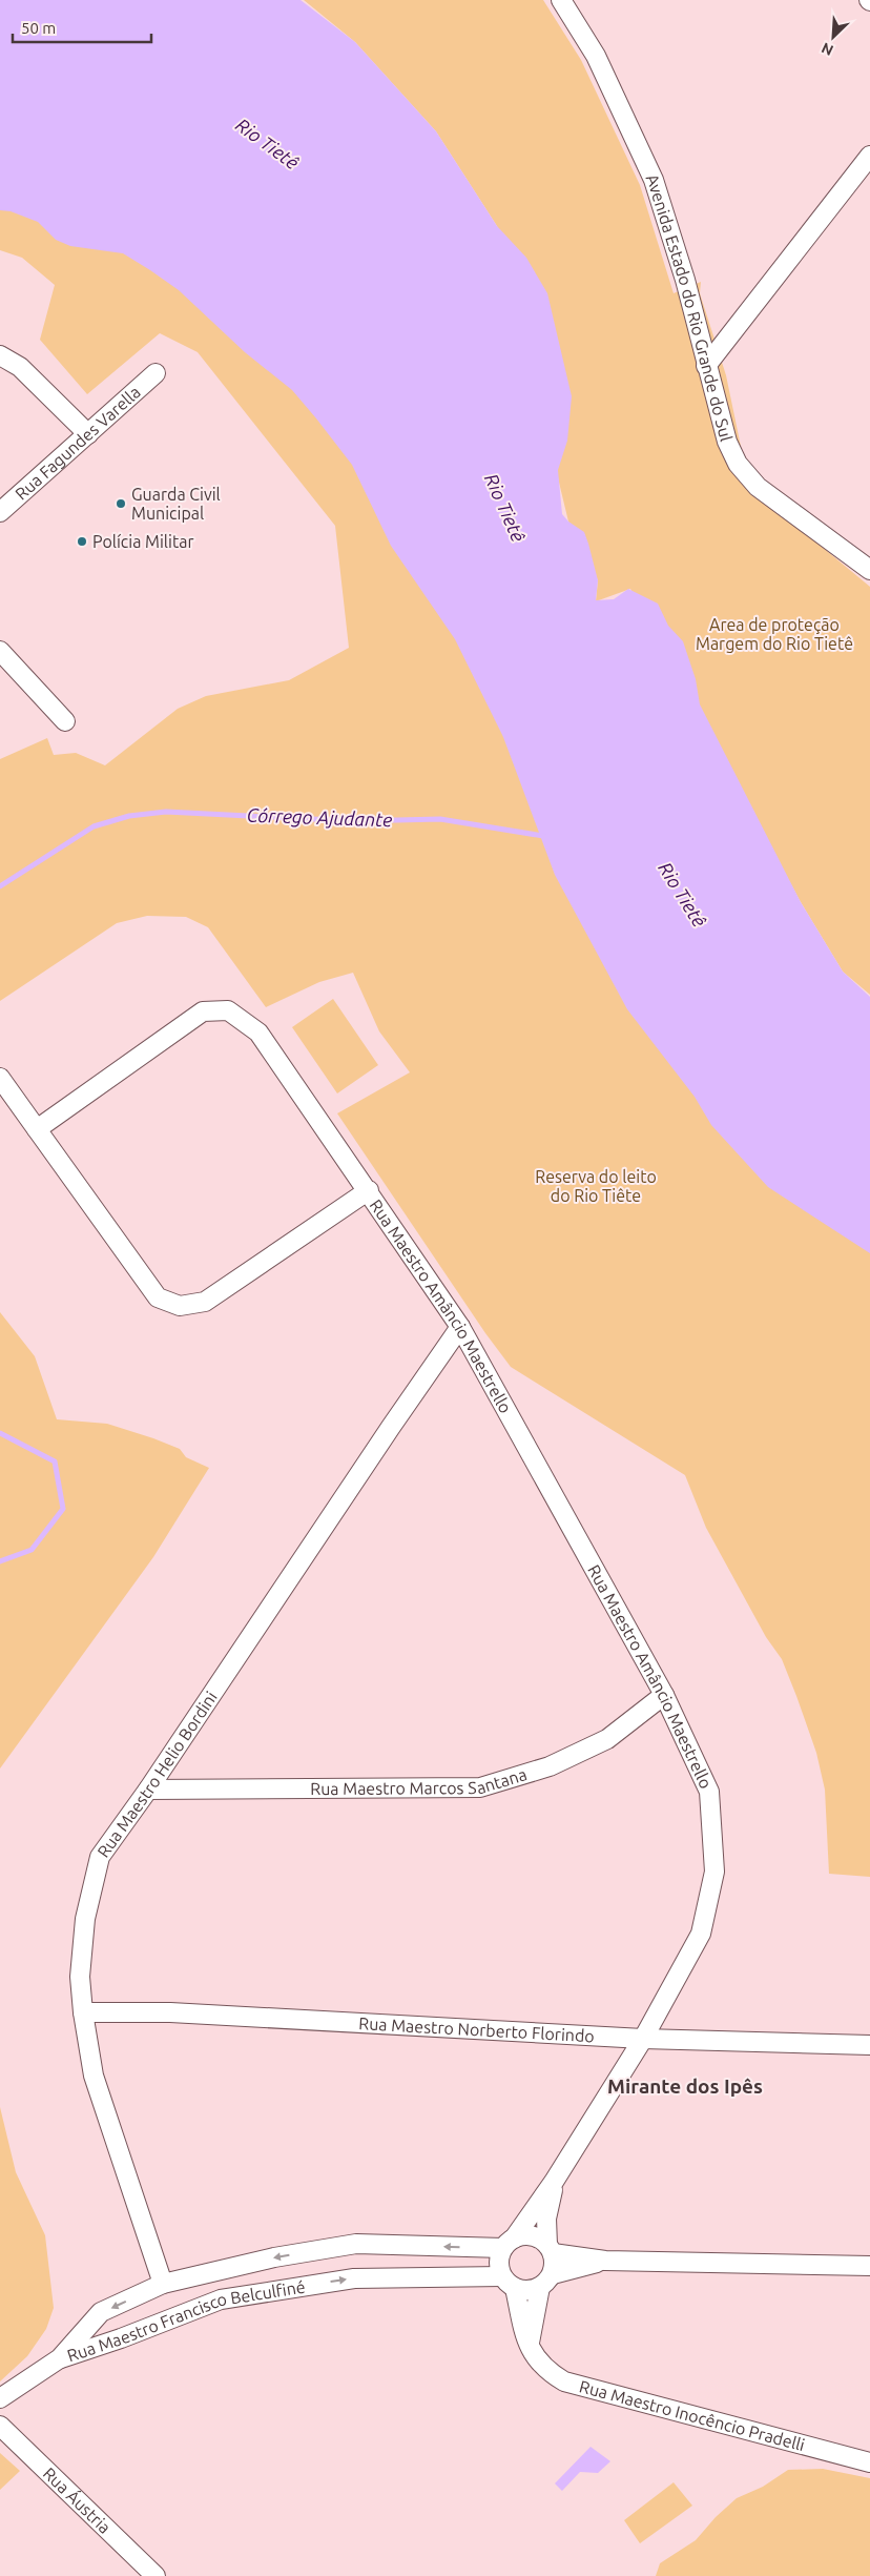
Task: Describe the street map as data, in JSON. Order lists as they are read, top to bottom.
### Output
{
  "streets": {
    "street": [
      "Avenida Estado do Rio Grande do Sul",
      "Rua Fagundes Varella",
      "Rua Maestro Amâncio Maestrello",
      "Rua Maestro Helio Bordini",
      "Rua Maestro Marcos Santana",
      "Rua Maestro Norberto Florindo",
      "Rua Maestro Francisco Belculfiné",
      "Rua Maestro Inocêncio Pradelli",
      "Rua Áustria"
    ]
  },
  "crossings": [
    ["Rua Maestro Amâncio Maestrello", "Rua Maestro Helio Bordini"],
    ["Rua Maestro Amâncio Maestrello", "Rua Maestro Marcos Santana"],
    ["Rua Maestro Amâncio Maestrello", "Rua Maestro Norberto Florindo"],
    ["Rua Maestro Amâncio Maestrello", "Rua Maestro Francisco Belculfiné"],
    ["Rua Maestro Amâncio Maestrello", "Rua Maestro Inocêncio Pradelli"],
    ["Rua Maestro Helio Bordini", "Rua Maestro Marcos Santana"],
    ["Rua Maestro Helio Bordini", "Rua Maestro Norberto Florindo"],
    ["Rua Maestro Helio Bordini", "Rua Maestro Francisco Belculfiné"],
    ["Rua Maestro Francisco Belculfiné", "Rua Maestro Inocêncio Pradelli"]
  ],
  "districts": ["Mirante dos Ipês"],
  "water": ["Rio Tietê", "Córrego Ajudante"],
  "parks": ["Area de proteção Margem do Rio Tietê", "Reserva do leito do Rio Tiête"],
  "places": ["Guarda Civil Municipal", "Polícia Militar"],
  "scale_bar": "50 m",
  "north": "bottom left"
}
